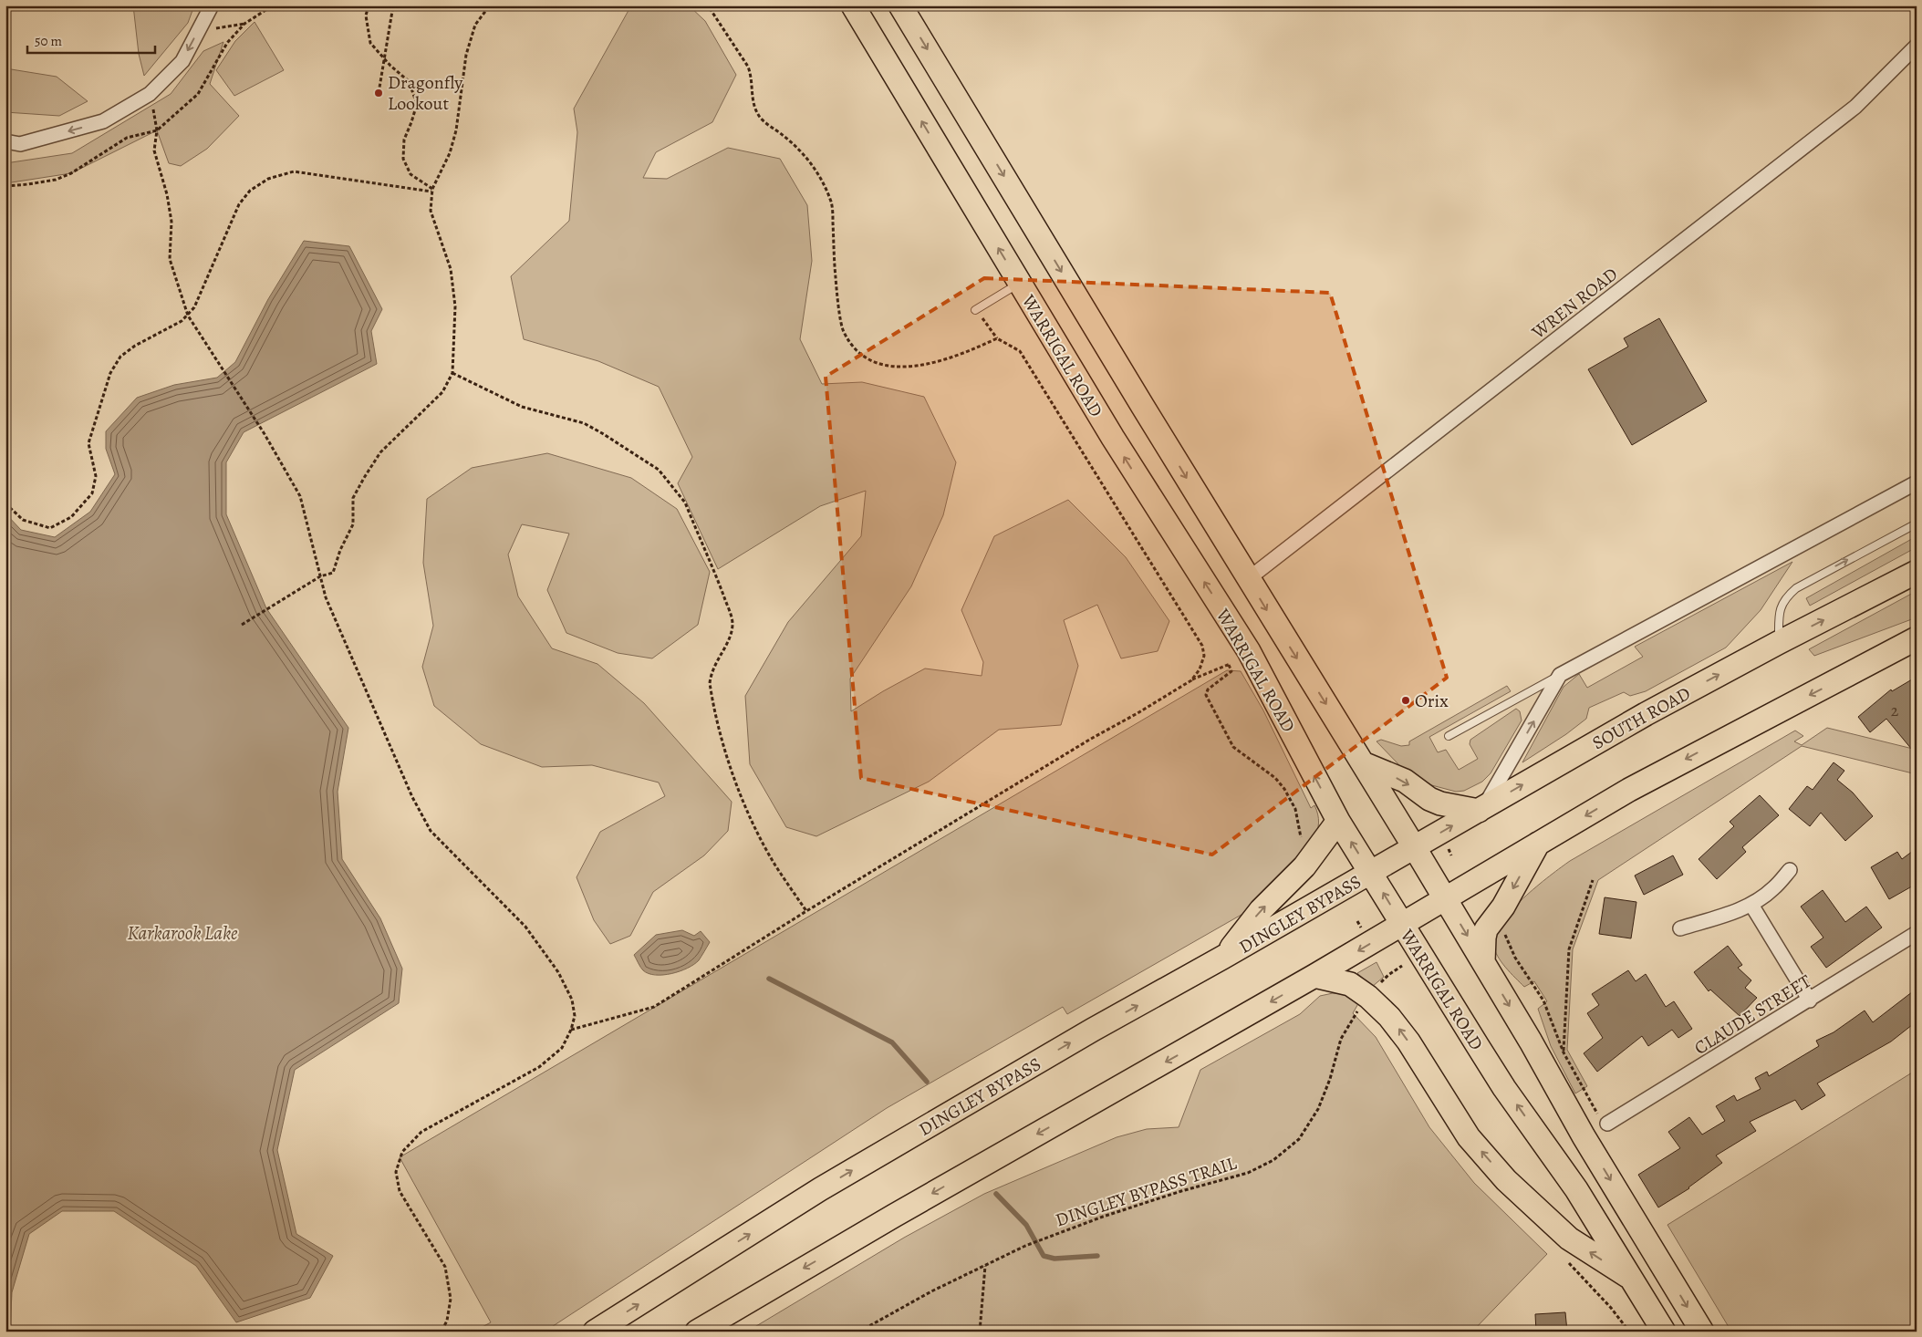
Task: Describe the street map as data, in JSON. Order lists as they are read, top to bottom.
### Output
{
  "streets": {
    "highway": ["WARRIGAL ROAD", "SOUTH ROAD", "DINGLEY BYPASS"],
    "street": ["WREN ROAD", "CLAUDE STREET"],
    "path": ["DINGLEY BYPASS TRAIL"]
  },
  "crossings": [
    ["WARRIGAL ROAD", "SOUTH ROAD"],
    ["WARRIGAL ROAD", "DINGLEY BYPASS"],
    ["SOUTH ROAD", "DINGLEY BYPASS"]
  ],
  "water": ["Karkarook Lake"],
  "places": ["Dragonfly Lookout", "Orix"],
  "house_numbers": ["2"],
  "scale_bar": "50 m"
}
